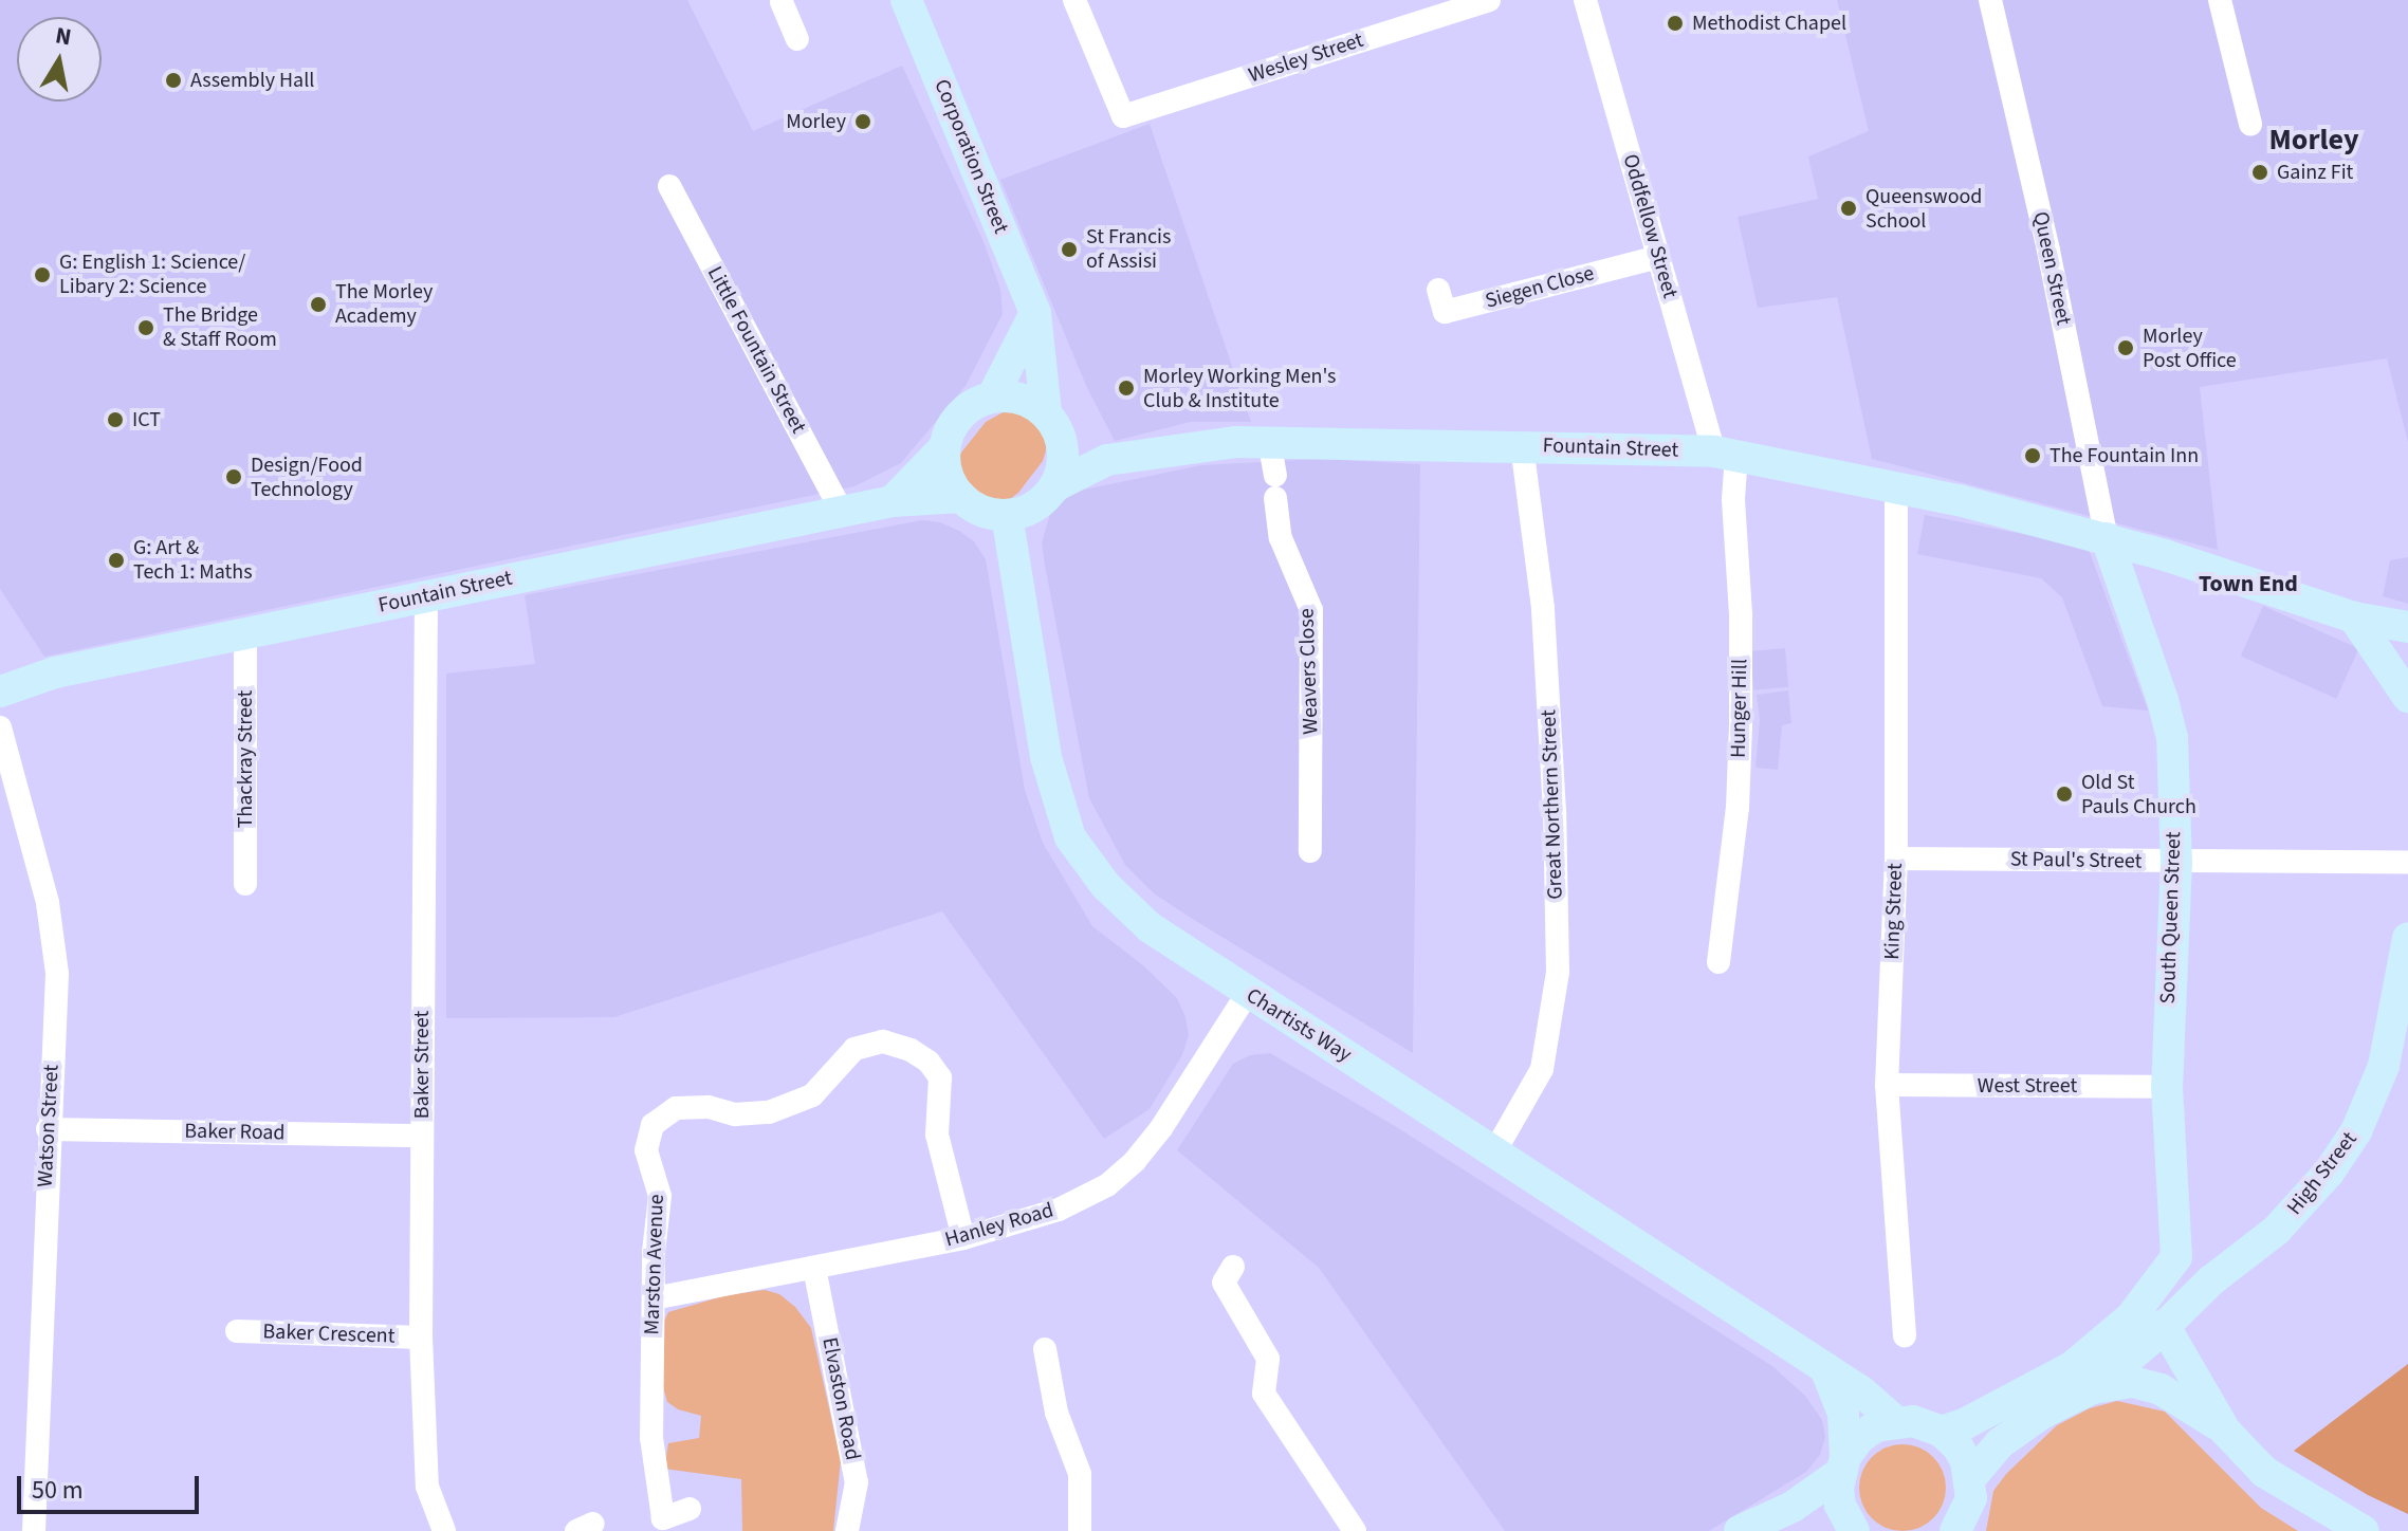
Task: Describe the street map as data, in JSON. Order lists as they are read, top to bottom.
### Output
{
  "streets": {
    "main road": [
      "Corporation Street",
      "Fountain Street",
      "South Queen Street",
      "Chartists Way",
      "High Street"
    ],
    "street": [
      "Wesley Street",
      "Oddfellow Street",
      "Queen Street",
      "Siegen Close",
      "Little Fountain Street",
      "Weavers Close",
      "Hunger Hill",
      "Thackray Street",
      "Great Northern Street",
      "St Paul's Street",
      "King Street",
      "Baker Street",
      "West Street",
      "Watson Street",
      "Baker Road",
      "Hanley Road",
      "Marston Avenue",
      "Baker Crescent",
      "Elvaston Road"
    ]
  },
  "crossings": [
    ["Corporation Street", "Fountain Street"],
    ["Corporation Street", "Chartists Way"],
    ["Oddfellow Street", "Siegen Close"],
    ["Oddfellow Street", "Fountain Street"],
    ["Oddfellow Street", "Hunger Hill"],
    ["Queen Street", "Fountain Street"],
    ["Queen Street", "South Queen Street"],
    ["Little Fountain Street", "Fountain Street"],
    ["Fountain Street", "Weavers Close"],
    ["Fountain Street", "Hunger Hill"],
    ["Fountain Street", "Thackray Street"],
    ["Fountain Street", "Great Northern Street"],
    ["Fountain Street", "King Street"],
    ["Fountain Street", "South Queen Street"],
    ["Fountain Street", "Chartists Way"],
    ["Fountain Street", "Baker Street"],
    ["Great Northern Street", "Chartists Way"],
    ["St Paul's Street", "King Street"],
    ["St Paul's Street", "South Queen Street"],
    ["King Street", "West Street"],
    ["South Queen Street", "West Street"],
    ["Chartists Way", "Hanley Road"],
    ["Baker Street", "Baker Road"],
    ["Baker Street", "Baker Crescent"],
    ["Watson Street", "Baker Road"],
    ["Hanley Road", "Marston Avenue"],
    ["Hanley Road", "Elvaston Road"]
  ],
  "districts": ["Morley", "Town End"],
  "places": [
    "Methodist Chapel",
    "Assembly Hall",
    "Morley",
    "Gainz Fit",
    "Queenswood School",
    "St Francis of Assisi",
    "G: English 1: Science/ Libary 2: Science",
    "The Morley Academy",
    "The Bridge & Staff Room",
    "Morley Post Office",
    "Morley Working Men's Club & Institute",
    "ICT",
    "The Fountain Inn",
    "Design/Food Technology",
    "G: Art & Tech 1: Maths",
    "Old St Pauls Church"
  ],
  "scale_bar": "50 m",
  "north": "top"
}
